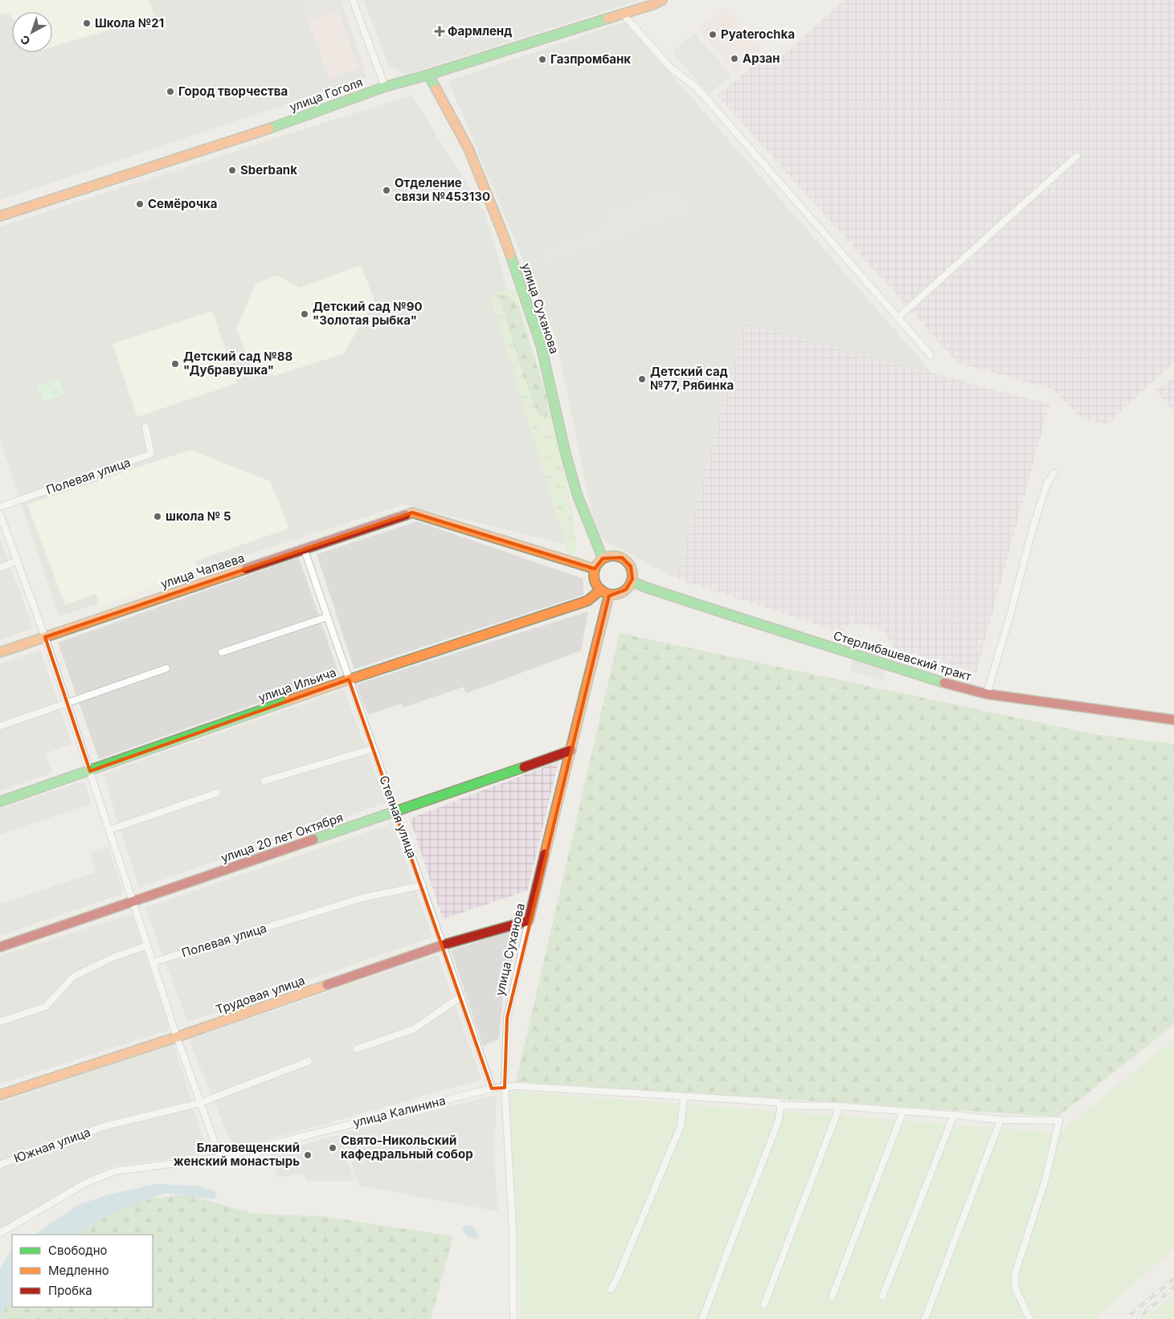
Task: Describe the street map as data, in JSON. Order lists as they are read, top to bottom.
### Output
{
  "streets": {
    "main road": [
      "улица Гоголя",
      "улица Суханова",
      "улица Чапаева",
      "Стерлибашевский тракт",
      "улица Ильича",
      "улица 20 лет Октября",
      "Трудовая улица"
    ],
    "street": [
      "Полевая улица",
      "Степная улица",
      "улица Калинина",
      "Южная улица"
    ]
  },
  "crossings": [
    ["улица Гоголя", "улица Суханова"],
    ["улица Суханова", "улица Чапаева"],
    ["улица Суханова", "Стерлибашевский тракт"],
    ["улица Суханова", "улица Ильича"],
    ["улица Суханова", "улица 20 лет Октября"],
    ["улица Суханова", "Трудовая улица"],
    ["улица Суханова", "улица Калинина"],
    ["Полевая улица", "Степная улица"],
    ["улица Чапаева", "Стерлибашевский тракт"],
    ["улица Чапаева", "улица Ильича"],
    ["улица Чапаева", "Степная улица"],
    ["Стерлибашевский тракт", "улица Ильича"],
    ["улица Ильича", "Степная улица"],
    ["Степная улица", "улица 20 лет Октября"],
    ["Степная улица", "Трудовая улица"],
    ["Степная улица", "улица Калинина"]
  ],
  "places": {
    "other": [
      "Школа №21",
      "Pyaterochka",
      "Арзан",
      "Газпромбанк",
      "Город творчества",
      "Sberbank",
      "Отделение связи №453130",
      "Семёрочка",
      "Детский сад №90 \"Золотая рыбка\"",
      "Детский сад №88 \"Дубравушка\"",
      "Детский сад №77, Рябинка",
      "школа № 5",
      "Свято-Никольский кафедральный собор",
      "Благовещенский женский монастырь"
    ],
    "health": ["Фармленд"]
  },
  "legend": ["Свободно", "Медленно", "Пробка"],
  "north": "bottom left"
}
